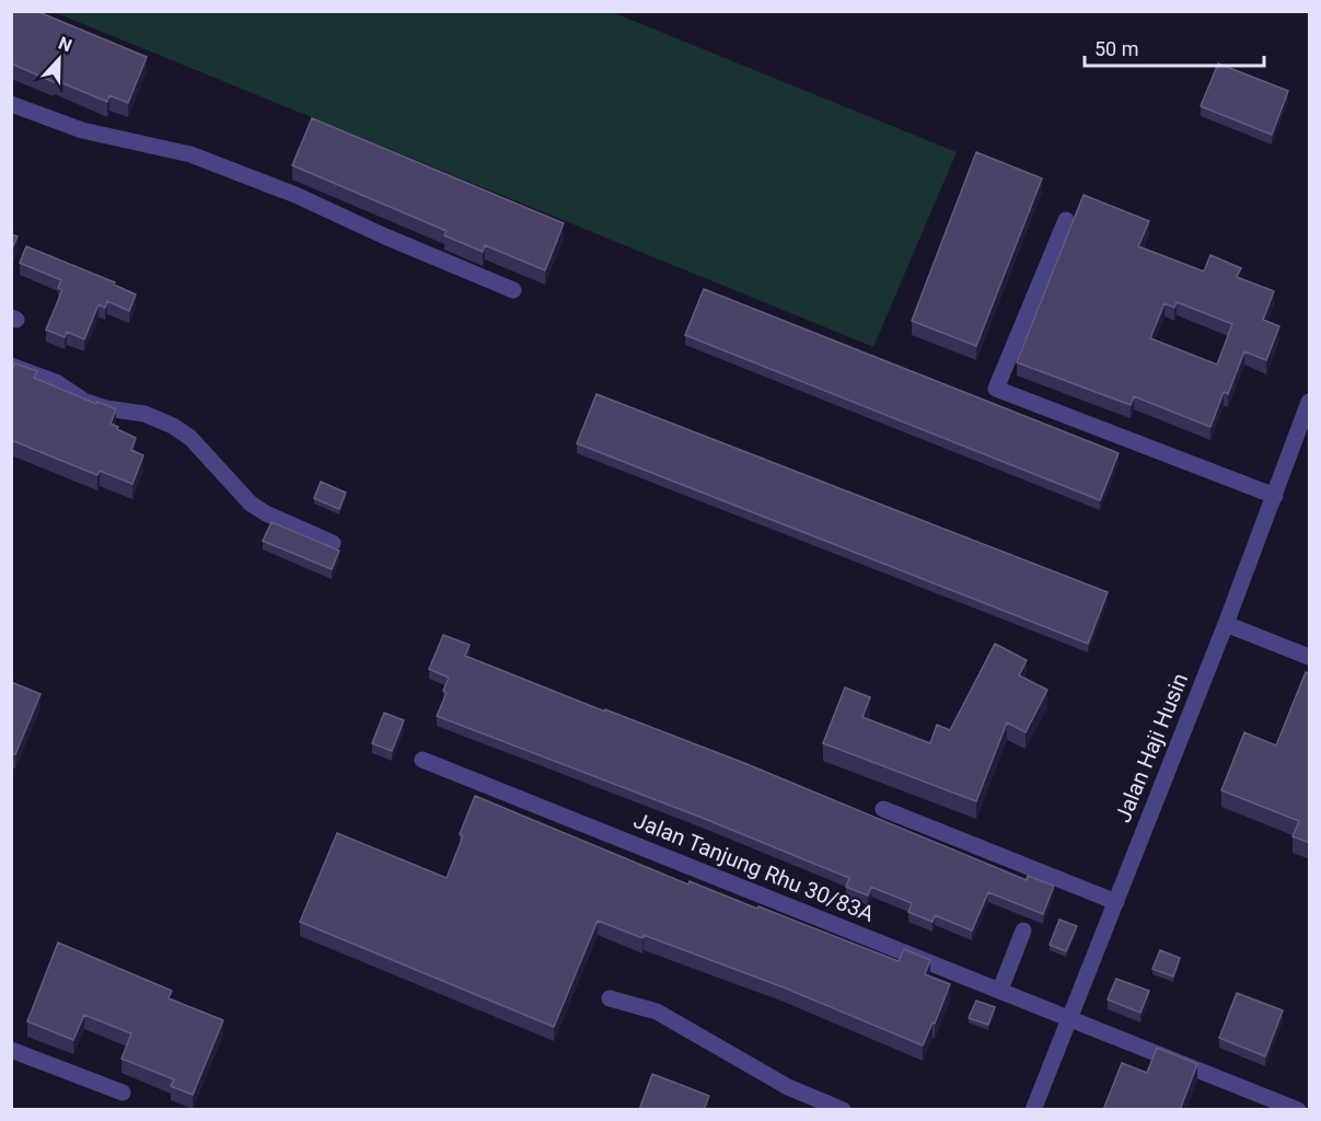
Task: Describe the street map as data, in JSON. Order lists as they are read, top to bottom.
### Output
{
  "streets": {
    "street": ["Jalan Haji Husin", "Jalan Tanjung Rhu 30/83A"]
  },
  "crossings": [
    ["Jalan Haji Husin", "Jalan Tanjung Rhu 30/83A"]
  ],
  "scale_bar": "50 m",
  "north": "top"
}
